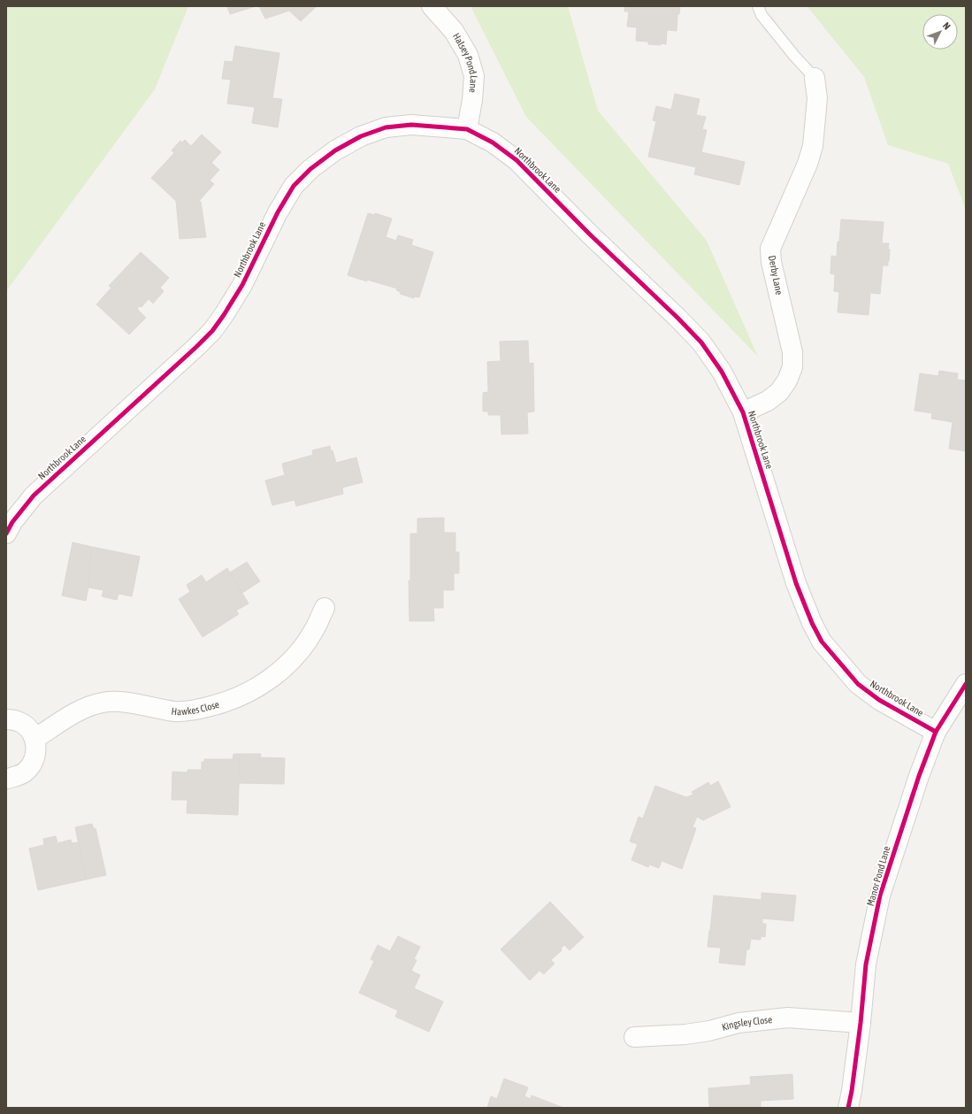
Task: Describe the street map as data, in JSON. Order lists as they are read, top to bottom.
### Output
{
  "streets": {
    "street": [
      "Halsey Pond Lane",
      "Northbrook Lane",
      "Derby Lane",
      "Hawkes Close",
      "Manor Pond Lane",
      "Kingsley Close"
    ]
  },
  "crossings": [
    ["Halsey Pond Lane", "Northbrook Lane"],
    ["Northbrook Lane", "Derby Lane"],
    ["Northbrook Lane", "Manor Pond Lane"],
    ["Manor Pond Lane", "Kingsley Close"]
  ],
  "north": "top right"
}
